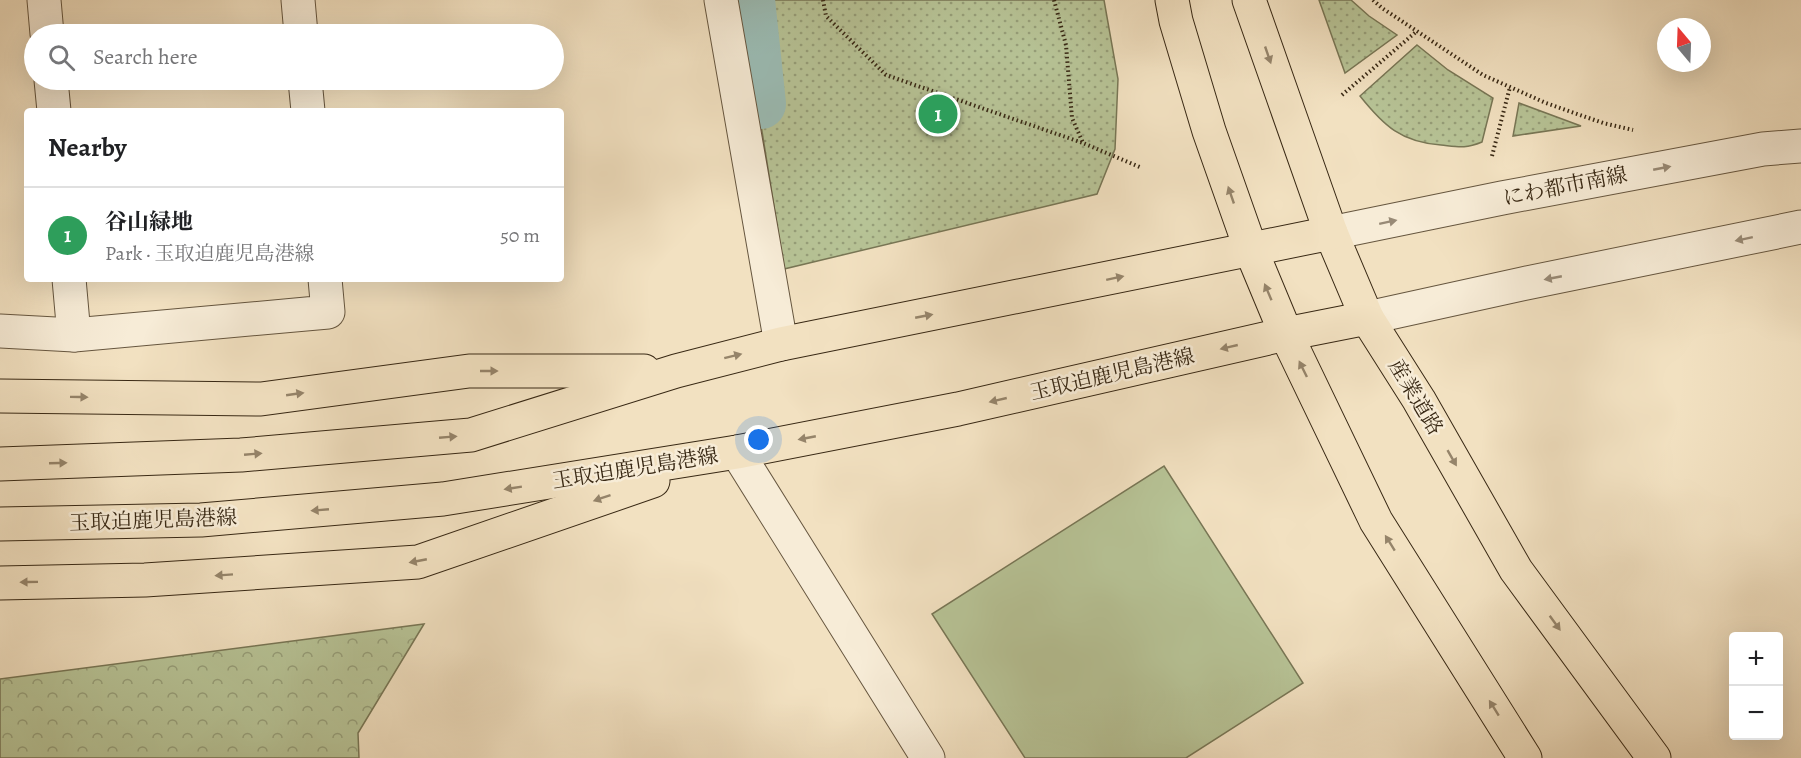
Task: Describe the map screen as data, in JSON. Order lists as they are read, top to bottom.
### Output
{
  "streets": {
    "main road": ["玉取迫鹿児島港線", "産業道路"],
    "street": ["にわ都市南線"]
  },
  "crossings": [
    ["にわ都市南線", "産業道路"],
    ["玉取迫鹿児島港線", "産業道路"]
  ],
  "north": "top",
  "page": {
    "search": "Search here",
    "pins": "1",
    "heading": "Nearby",
    "list": [
      {
        "mark": "1",
        "name": "谷山緑地",
        "note": "Park · 玉取迫鹿児島港線",
        "value": "50 m"
      }
    ],
    "map_buttons": ["+", "−"]
  }
}
